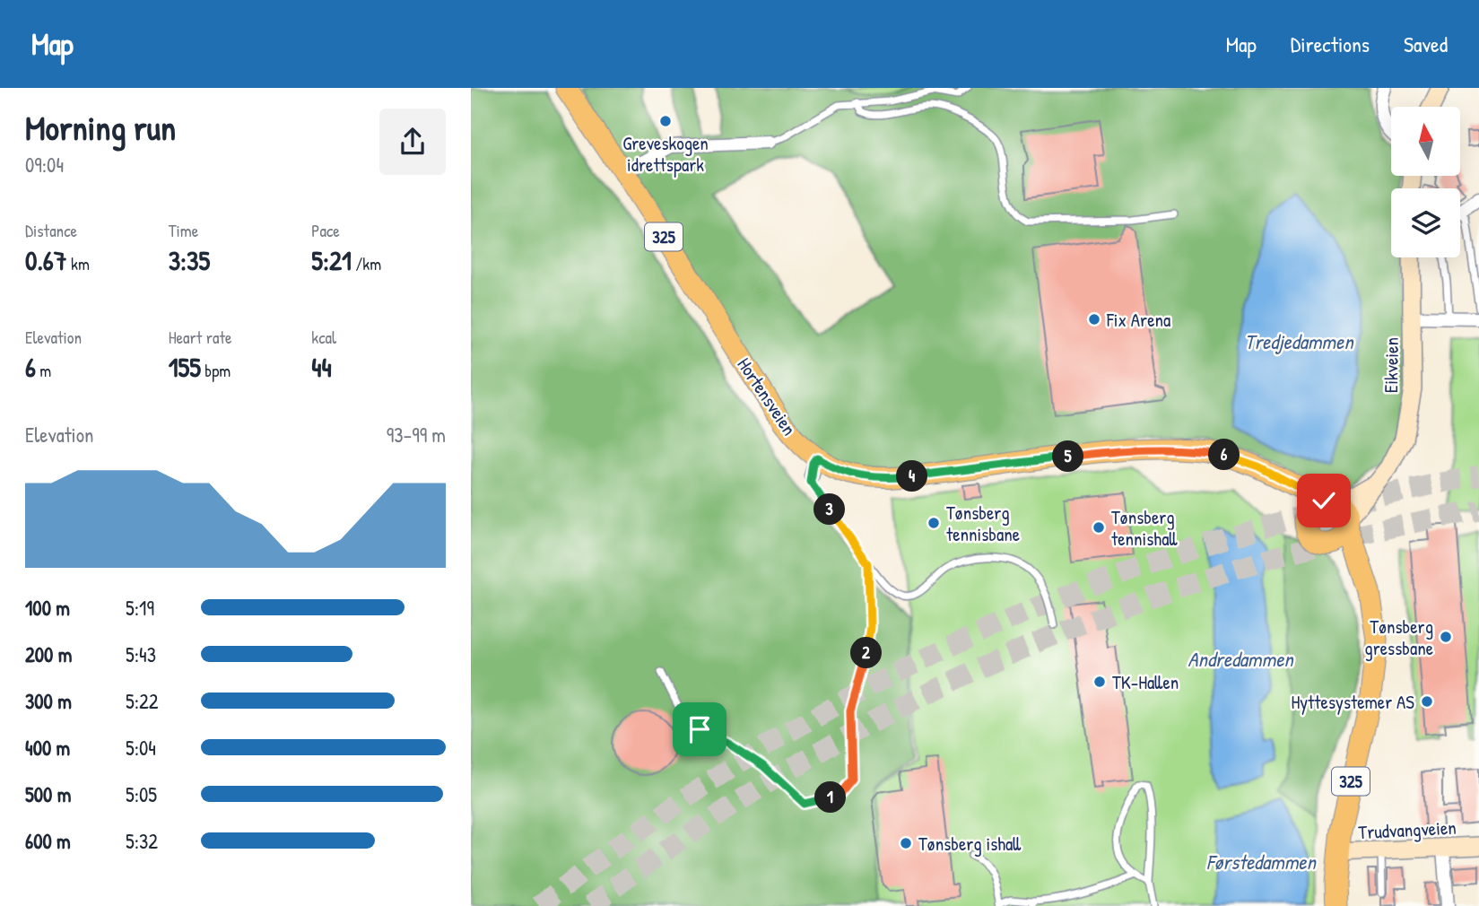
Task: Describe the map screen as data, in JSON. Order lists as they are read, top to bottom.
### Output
{
  "streets": {
    "main road": [
      "325",
      "Eikveien",
      "Hortensveien",
      "Trudvangveien"
    ]
  },
  "crossings": [
    ["325", "Eikveien"],
    ["325", "Hortensveien"],
    ["325", "Trudvangveien"],
    ["Eikveien", "Hortensveien"]
  ],
  "water": ["Tredjedammen", "Andredammen", "Førstedammen"],
  "places": [
    "Greveskogen idrettspark",
    "Fix Arena",
    "Tønsberg tennisbane",
    "Tønsberg tennishall",
    "Tønsberg gressbane",
    "TK-Hallen",
    "Hyttesystemer AS",
    "Tønsberg ishall"
  ],
  "north": "top",
  "page": {
    "header": "Map",
    "nav": ["Map", "Directions", "Saved"],
    "heading": ["Morning run", "09:04"],
    "stats": [
      ["Distance", "0.67 km"],
      ["Time", "3:35"],
      ["Pace", "5:21 /km"],
      ["Elevation", "6 m"],
      ["Heart rate", "155 bpm"],
      ["kcal", "44"]
    ],
    "chart": ["Elevation", "93–99 m"],
    "pins": [
      "6",
      "5",
      "4",
      "3",
      "2",
      "1"
    ],
    "list": [
      {
        "name": "100 m",
        "note": "5:19"
      },
      {
        "name": "200 m",
        "note": "5:43"
      },
      {
        "name": "300 m",
        "note": "5:22"
      },
      {
        "name": "400 m",
        "note": "5:04"
      },
      {
        "name": "500 m",
        "note": "5:05"
      },
      {
        "name": "600 m",
        "note": "5:32"
      }
    ]
  }
}
